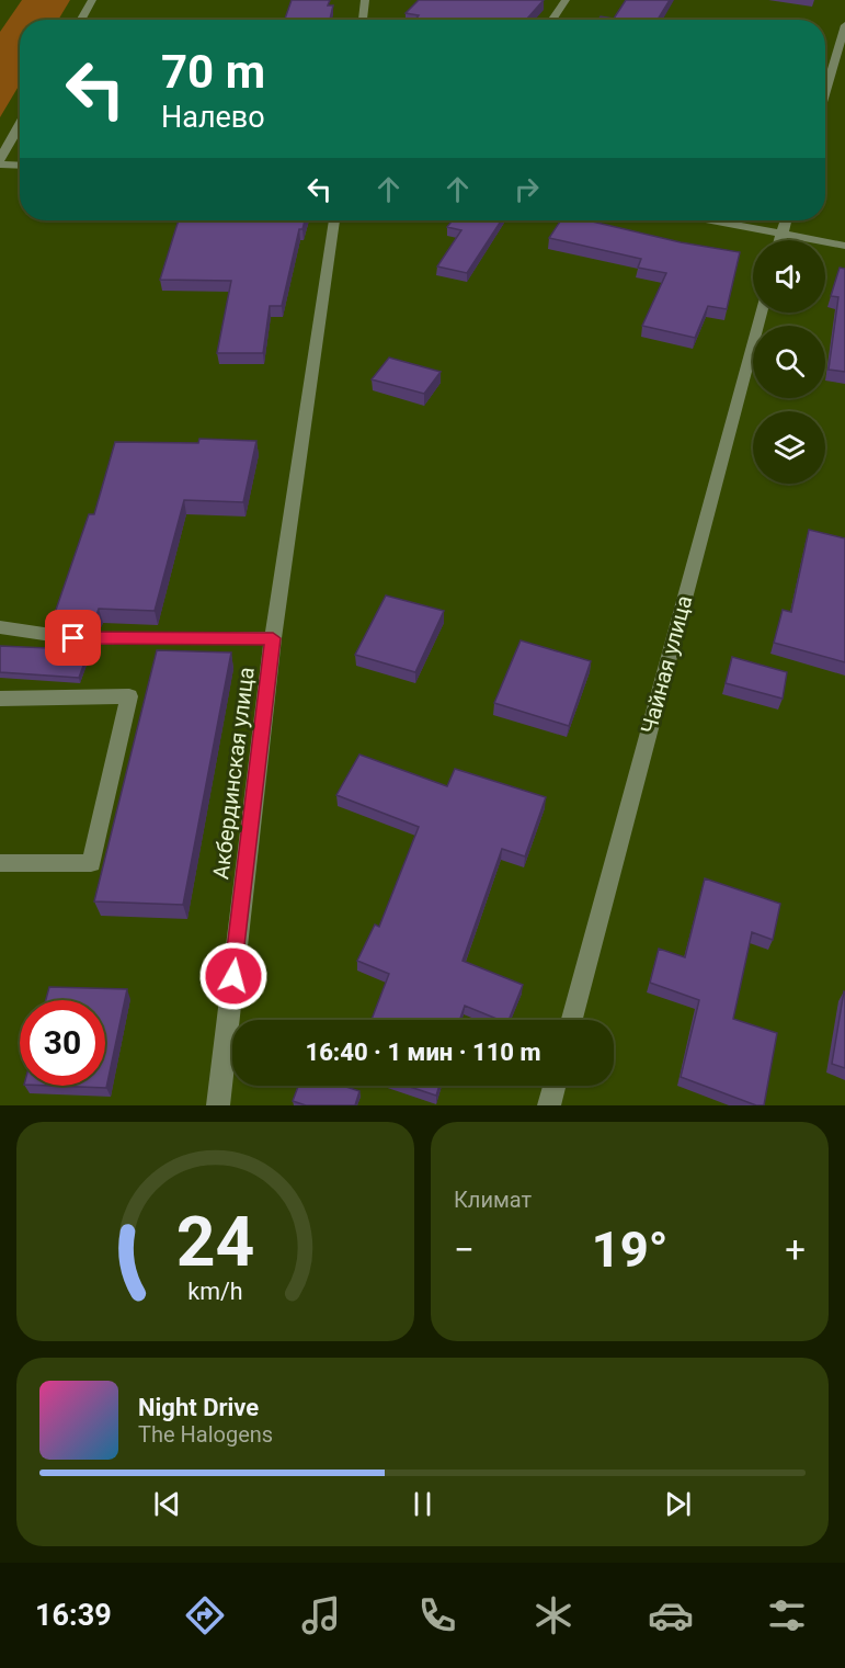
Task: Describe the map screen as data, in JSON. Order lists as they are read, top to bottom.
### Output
{
  "streets": {
    "street": ["Чайная улица", "Акбердинская улица"]
  },
  "page": {
    "turn": ["70 m", "Налево"],
    "limit": "30",
    "trip": "16:40 · 1 мин · 110 m",
    "tile": "Климат",
    "heat": ["−", "19°", "+"],
    "song": ["Night Drive", "The Halogens"],
    "tabs": "16:39",
    "gauge": ["24", "km/h"]
  }
}
